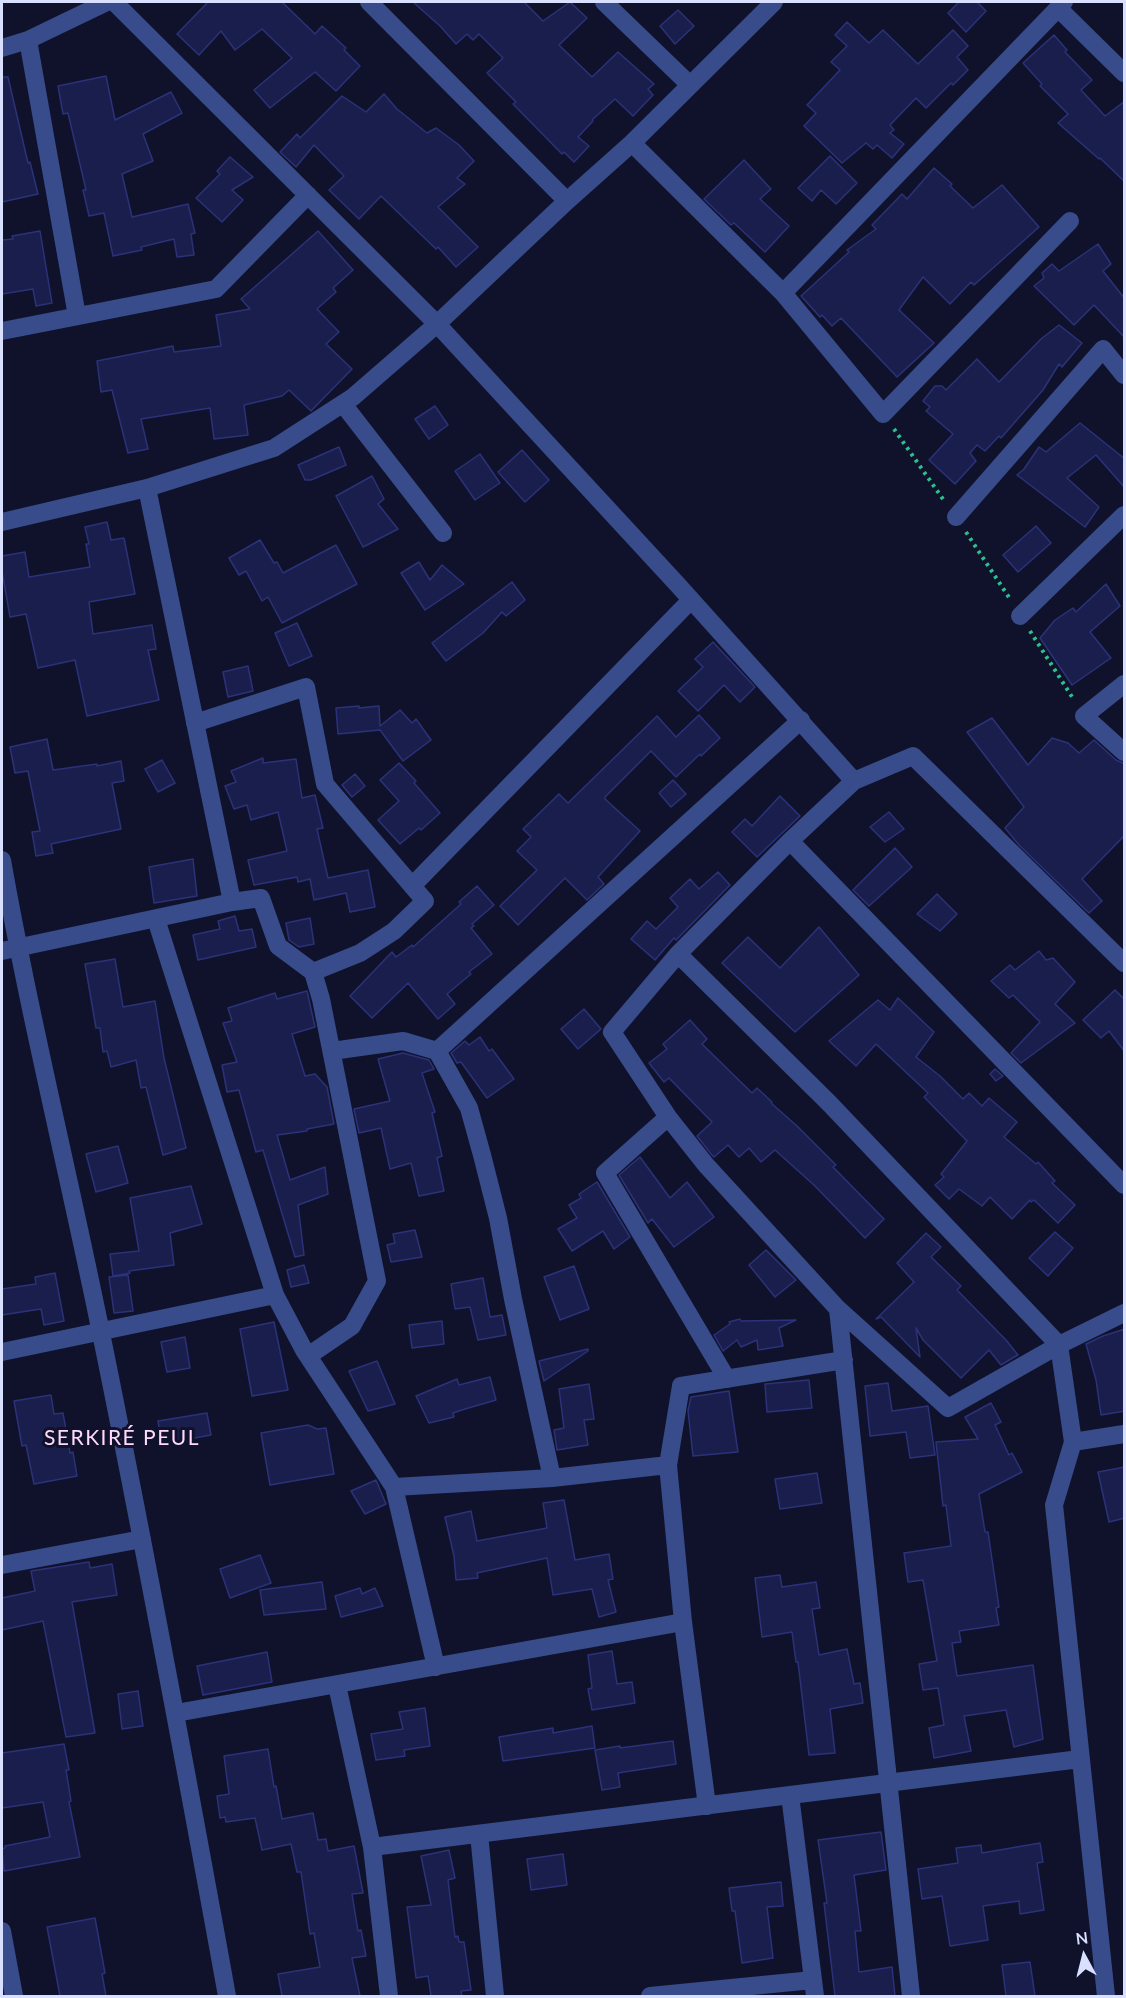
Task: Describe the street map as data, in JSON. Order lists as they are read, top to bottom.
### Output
{
  "districts": ["SERKIRÉ PEUL"],
  "north": "top"
}
